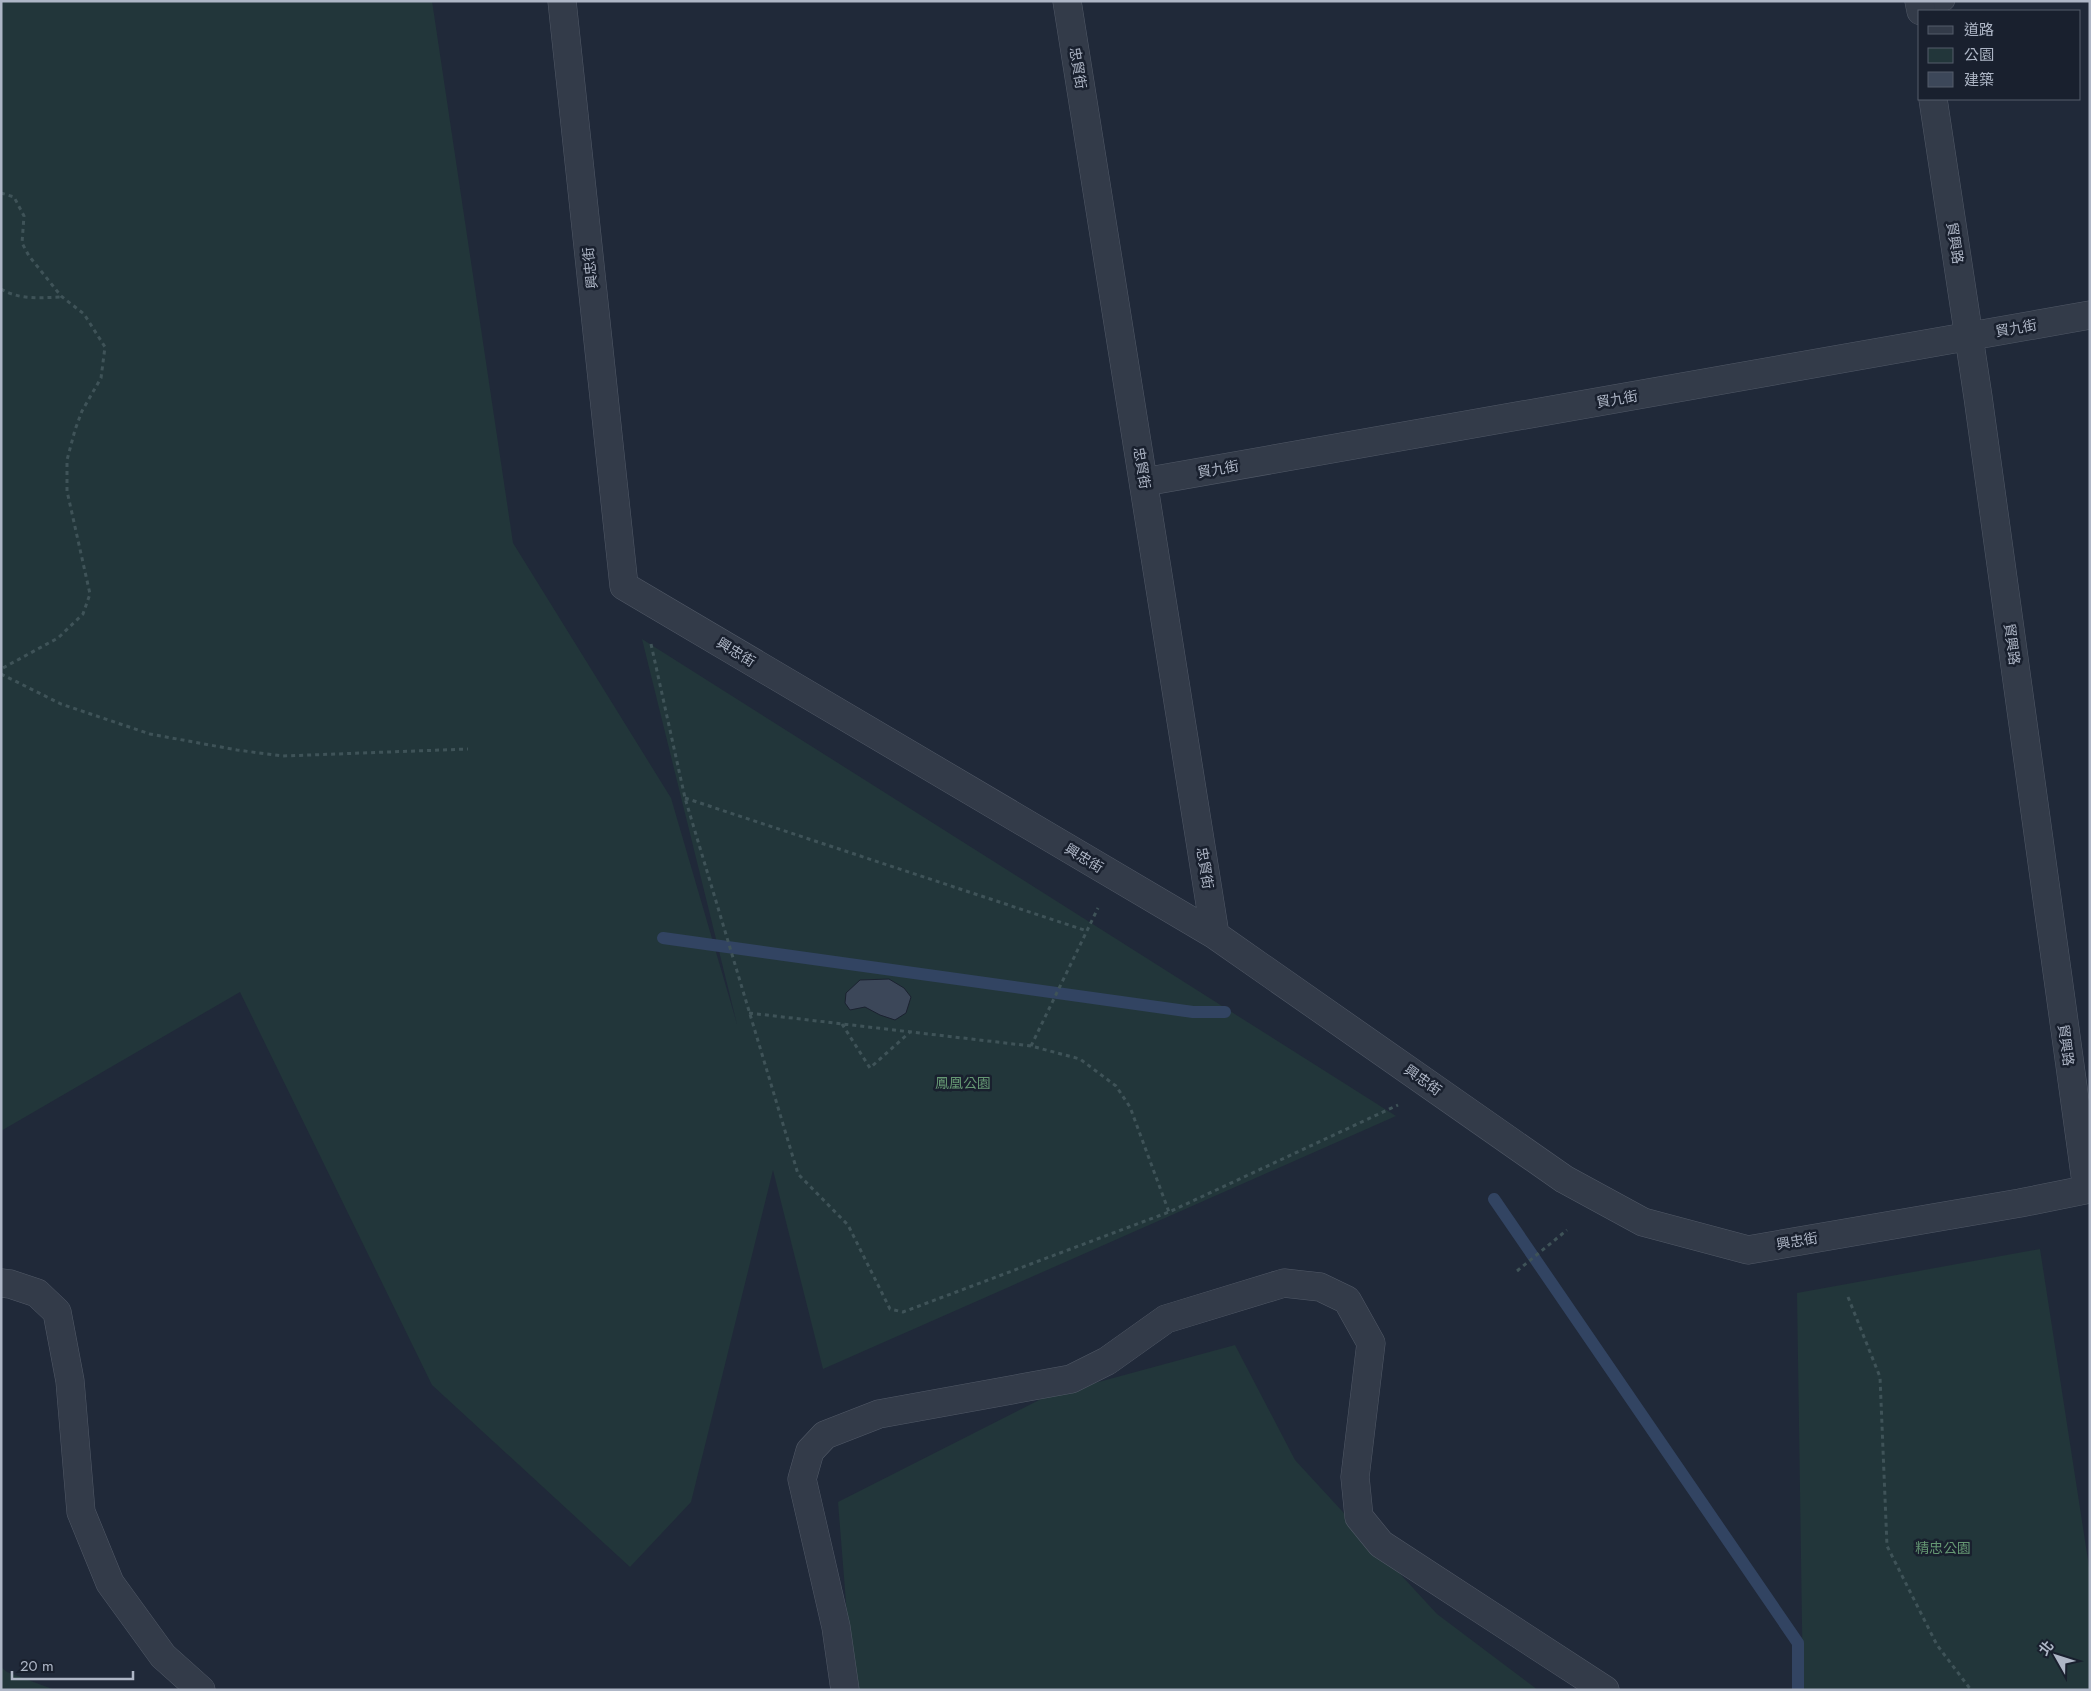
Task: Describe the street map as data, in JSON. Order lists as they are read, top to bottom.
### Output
{
  "streets": {
    "street": [
      "忠貿街",
      "貿興路",
      "興忠街",
      "貿九街"
    ]
  },
  "crossings": [
    ["忠貿街", "興忠街"],
    ["忠貿街", "貿九街"],
    ["貿興路", "興忠街"],
    ["貿興路", "貿九街"]
  ],
  "parks": ["鳳凰公園", "精忠公園"],
  "legend": ["道路", "公園", "建築"],
  "scale_bar": "20 m",
  "north": "top left"
}
